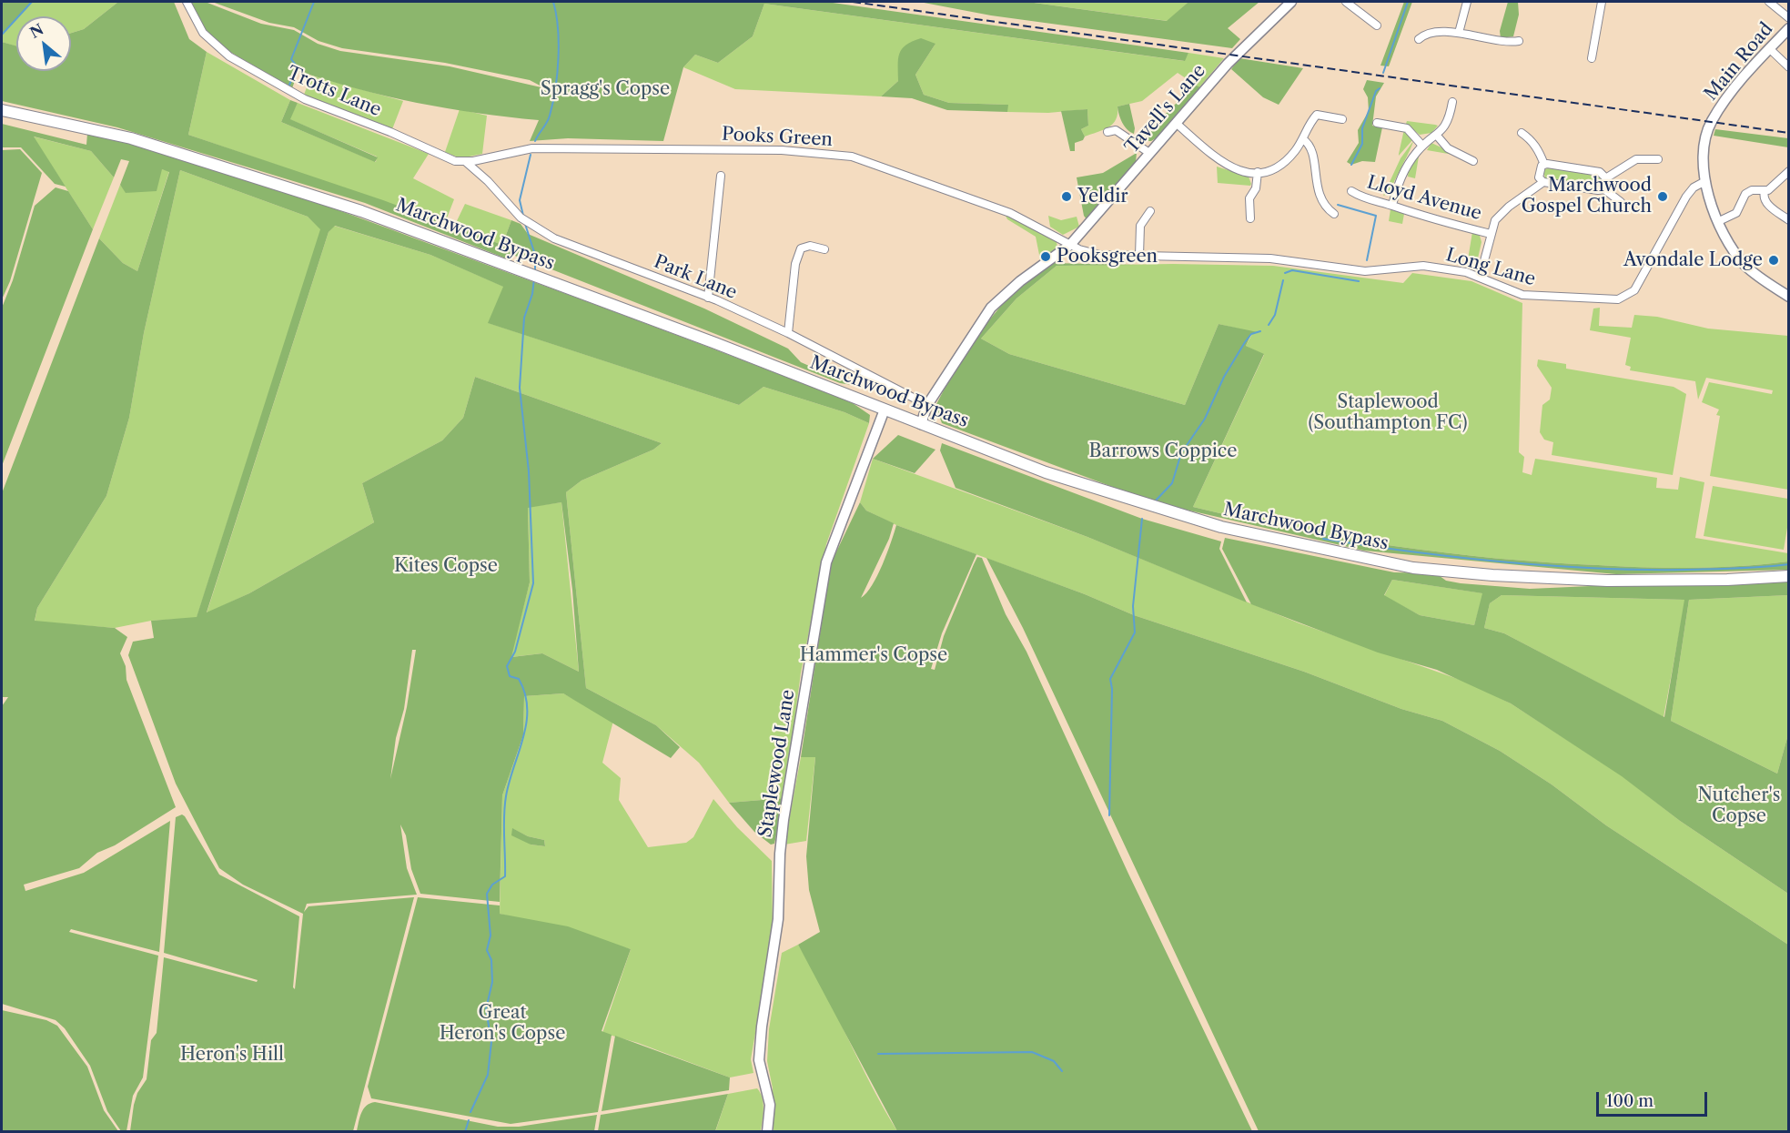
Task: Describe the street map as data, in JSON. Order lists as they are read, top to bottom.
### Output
{
  "streets": {
    "main road": ["Marchwood Bypass"],
    "street": [
      "Main Road",
      "Trotts Lane",
      "Tavell's Lane",
      "Pooks Green",
      "Lloyd Avenue",
      "Long Lane",
      "Park Lane",
      "Staplewood Lane"
    ]
  },
  "crossings": [
    ["Main Road", "Long Lane"],
    ["Trotts Lane", "Pooks Green"],
    ["Trotts Lane", "Park Lane"],
    ["Tavell's Lane", "Pooks Green"],
    ["Tavell's Lane", "Long Lane"],
    ["Pooks Green", "Long Lane"],
    ["Pooks Green", "Park Lane"],
    ["Marchwood Bypass", "Staplewood Lane"]
  ],
  "parks": [
    "Spragg's Copse",
    "Staplewood (Southampton FC)",
    "Barrows Coppice",
    "Kites Copse",
    "Hammer's Copse",
    "Nutcher's Copse",
    "Great Heron's Copse",
    "Heron's Hill"
  ],
  "places": [
    "Yeldir",
    "Marchwood Gospel Church",
    "Pooksgreen",
    "Avondale Lodge"
  ],
  "scale_bar": "100 m",
  "north": "top left"
}
